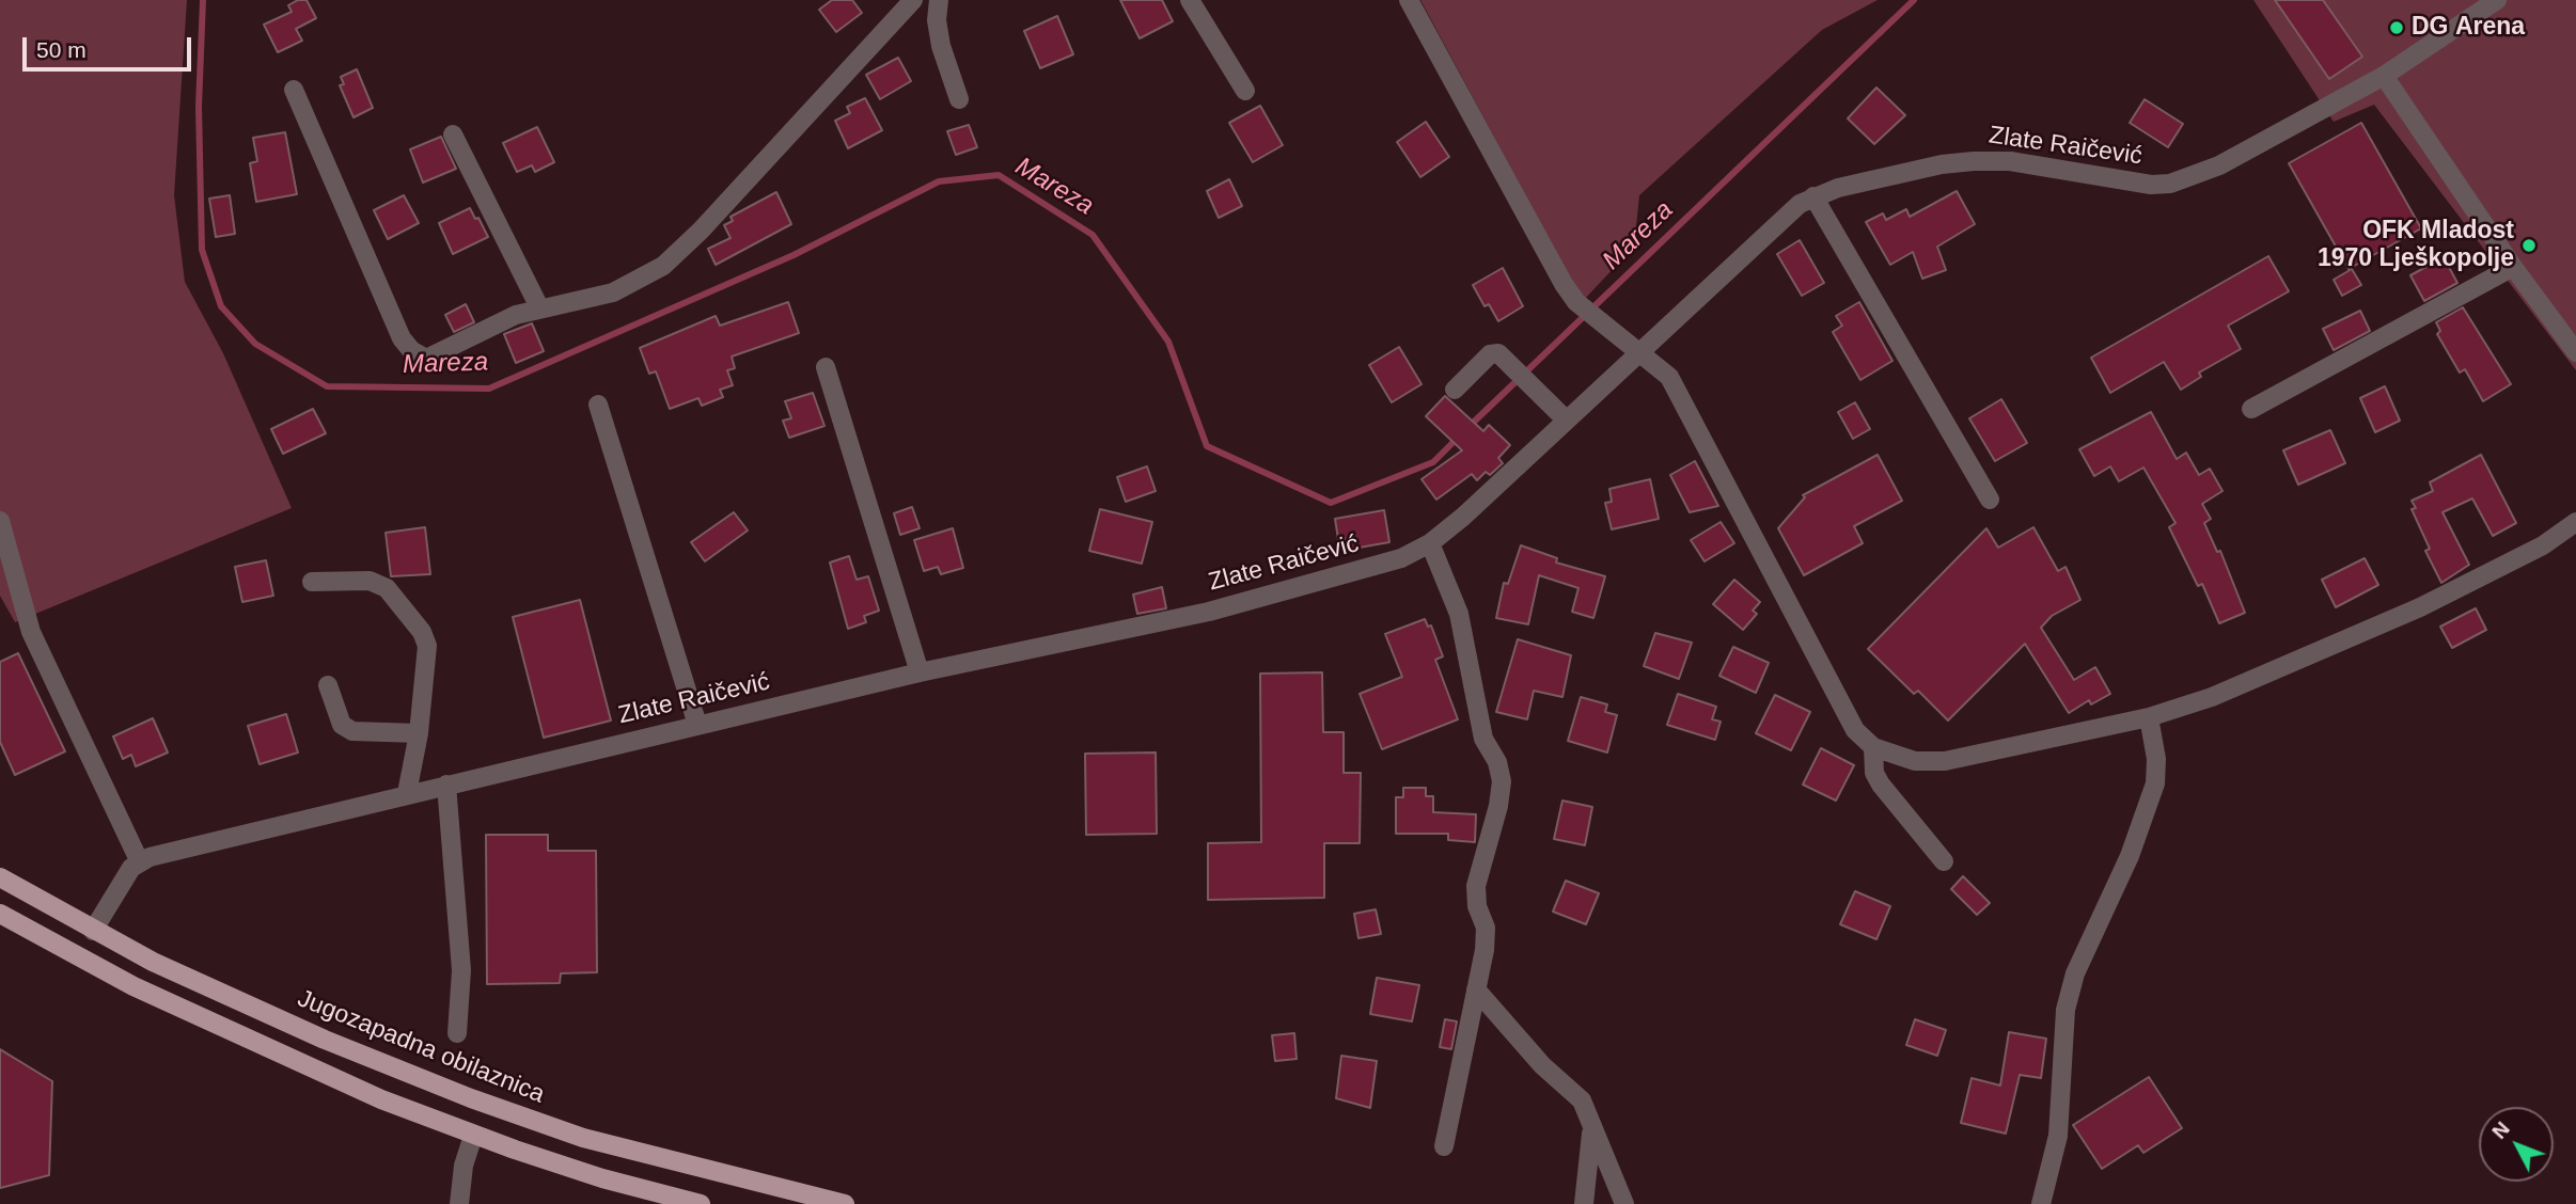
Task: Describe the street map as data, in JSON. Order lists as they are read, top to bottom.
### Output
{
  "streets": {
    "main road": ["Jugozapadna obilaznica"],
    "street": ["Zlate Raičević"]
  },
  "water": ["Mareza"],
  "places": ["DG Arena", "OFK Mladost 1970 Lješkopolje"],
  "scale_bar": "50 m",
  "north": "top left"
}
